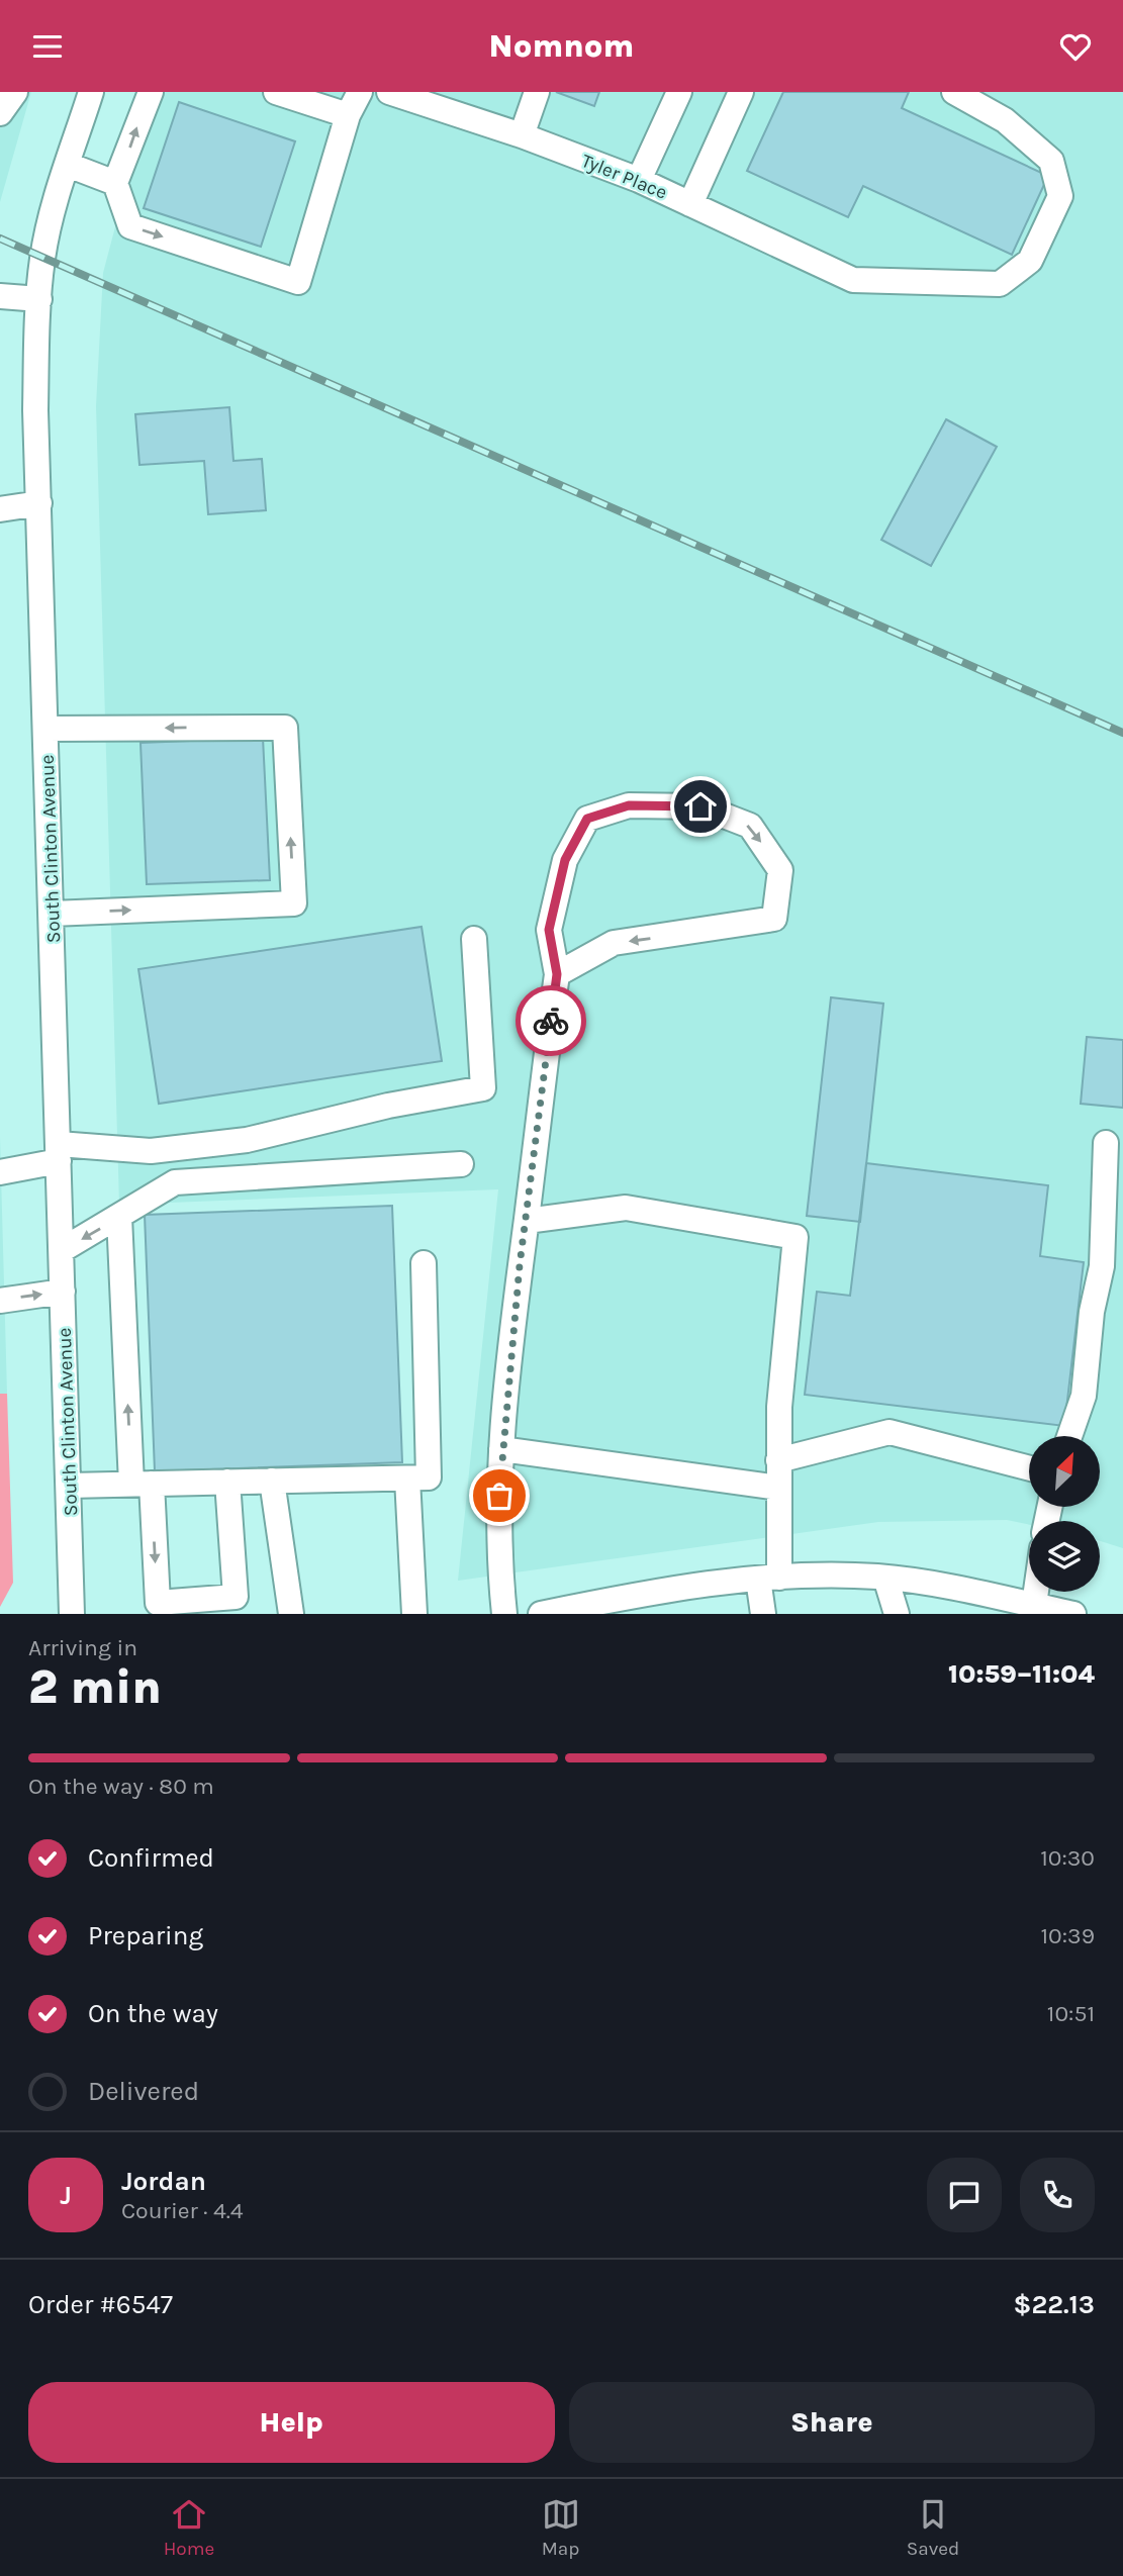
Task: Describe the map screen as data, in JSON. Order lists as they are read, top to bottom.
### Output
{
  "streets": {
    "street": ["Tyler Place", "South Clinton Avenue"]
  },
  "north": "top right",
  "page": {
    "header": "Nomnom",
    "heading": ["2 min", "Arriving in", "10:59–11:04"],
    "panel": [
      "Jordan",
      "Courier · 4.4",
      "Order #6547",
      "$22.13"
    ],
    "bar": "On the way · 80 m",
    "list": [
      ["Confirmed", "10:30"],
      ["Preparing", "10:39"],
      ["On the way", "10:51"],
      "Delivered"
    ],
    "round": "J",
    "buttons": ["Help", "Share"],
    "tabs": ["Home", "Map", "Saved"]
  }
}
